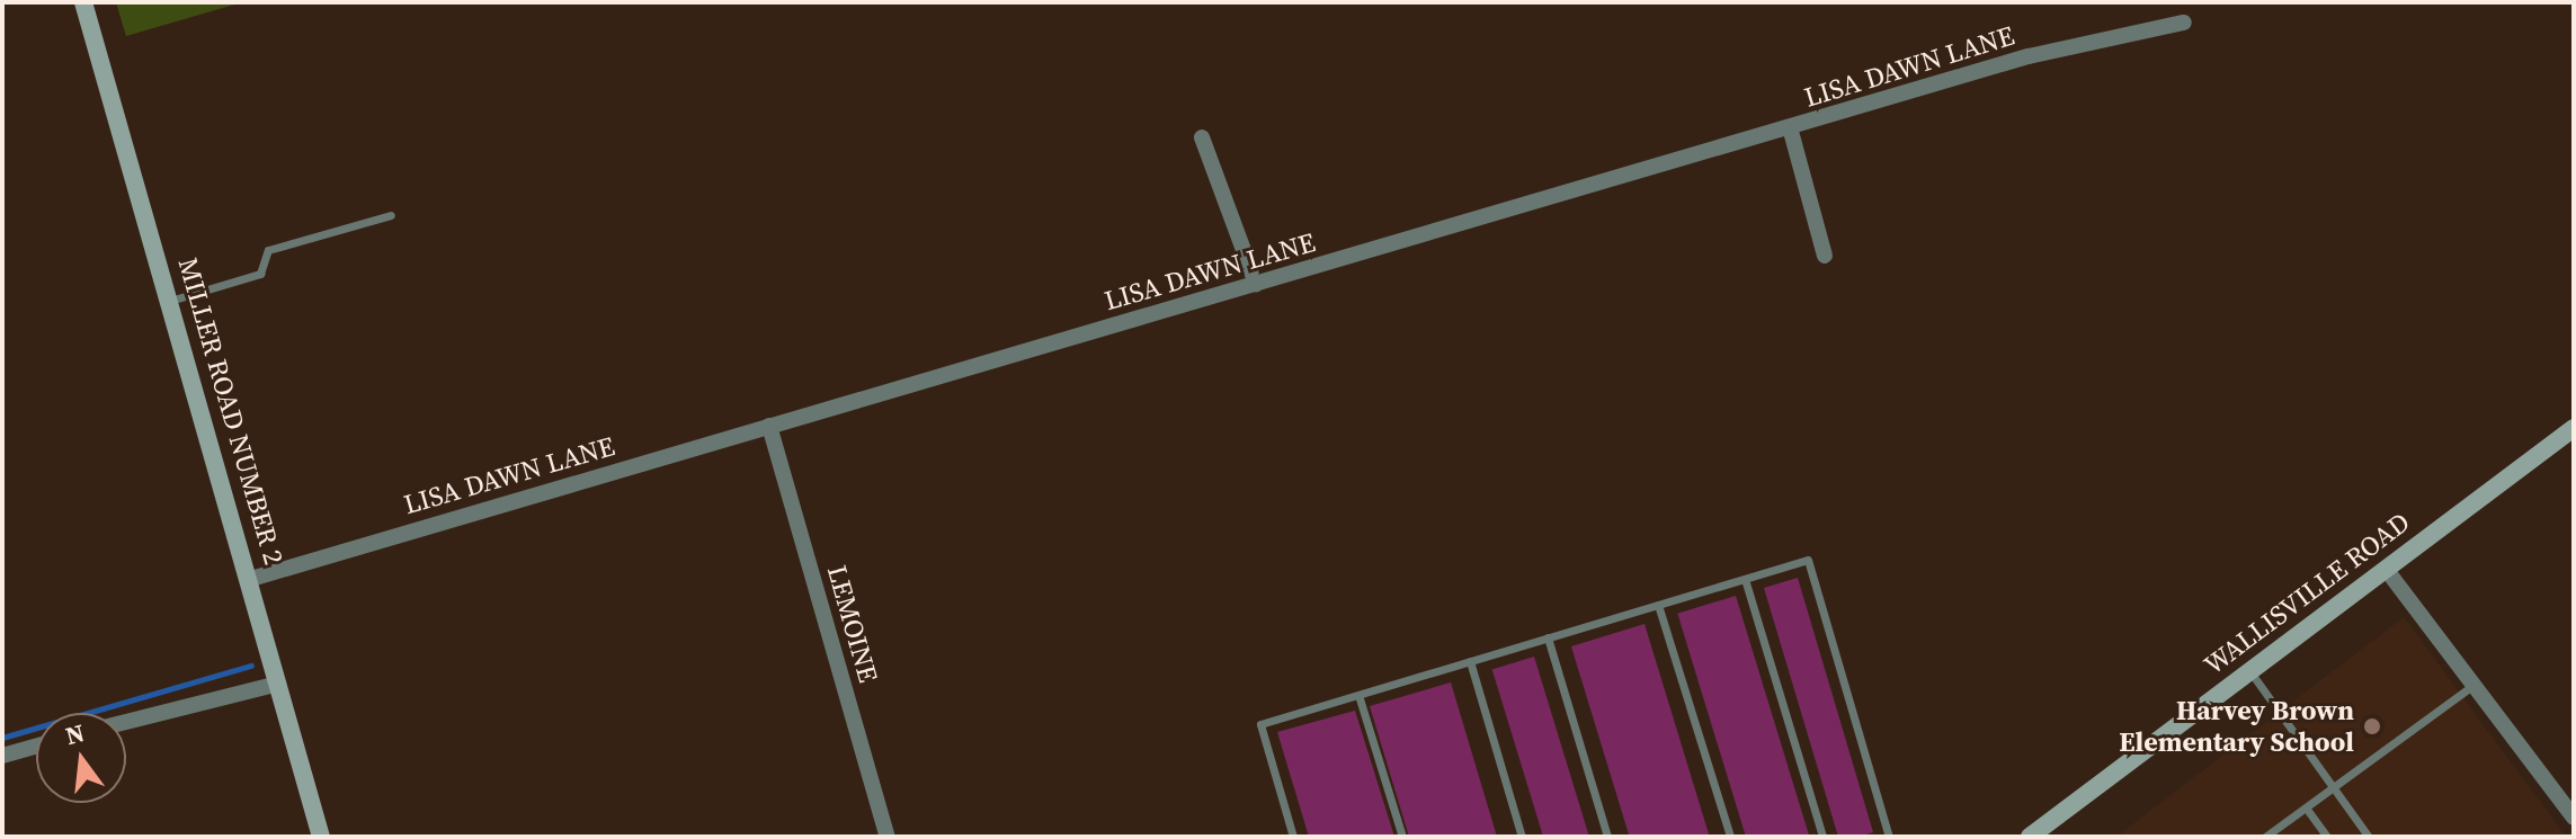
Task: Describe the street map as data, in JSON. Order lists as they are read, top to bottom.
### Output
{
  "streets": {
    "main road": ["MILLER ROAD NUMBER 2", "WALLISVILLE ROAD"],
    "street": ["LISA DAWN LANE", "LEMOINE"]
  },
  "crossings": [
    ["LISA DAWN LANE", "MILLER ROAD NUMBER 2"],
    ["LISA DAWN LANE", "LEMOINE"]
  ],
  "places": ["Harvey Brown Elementary School"],
  "north": "top"
}
